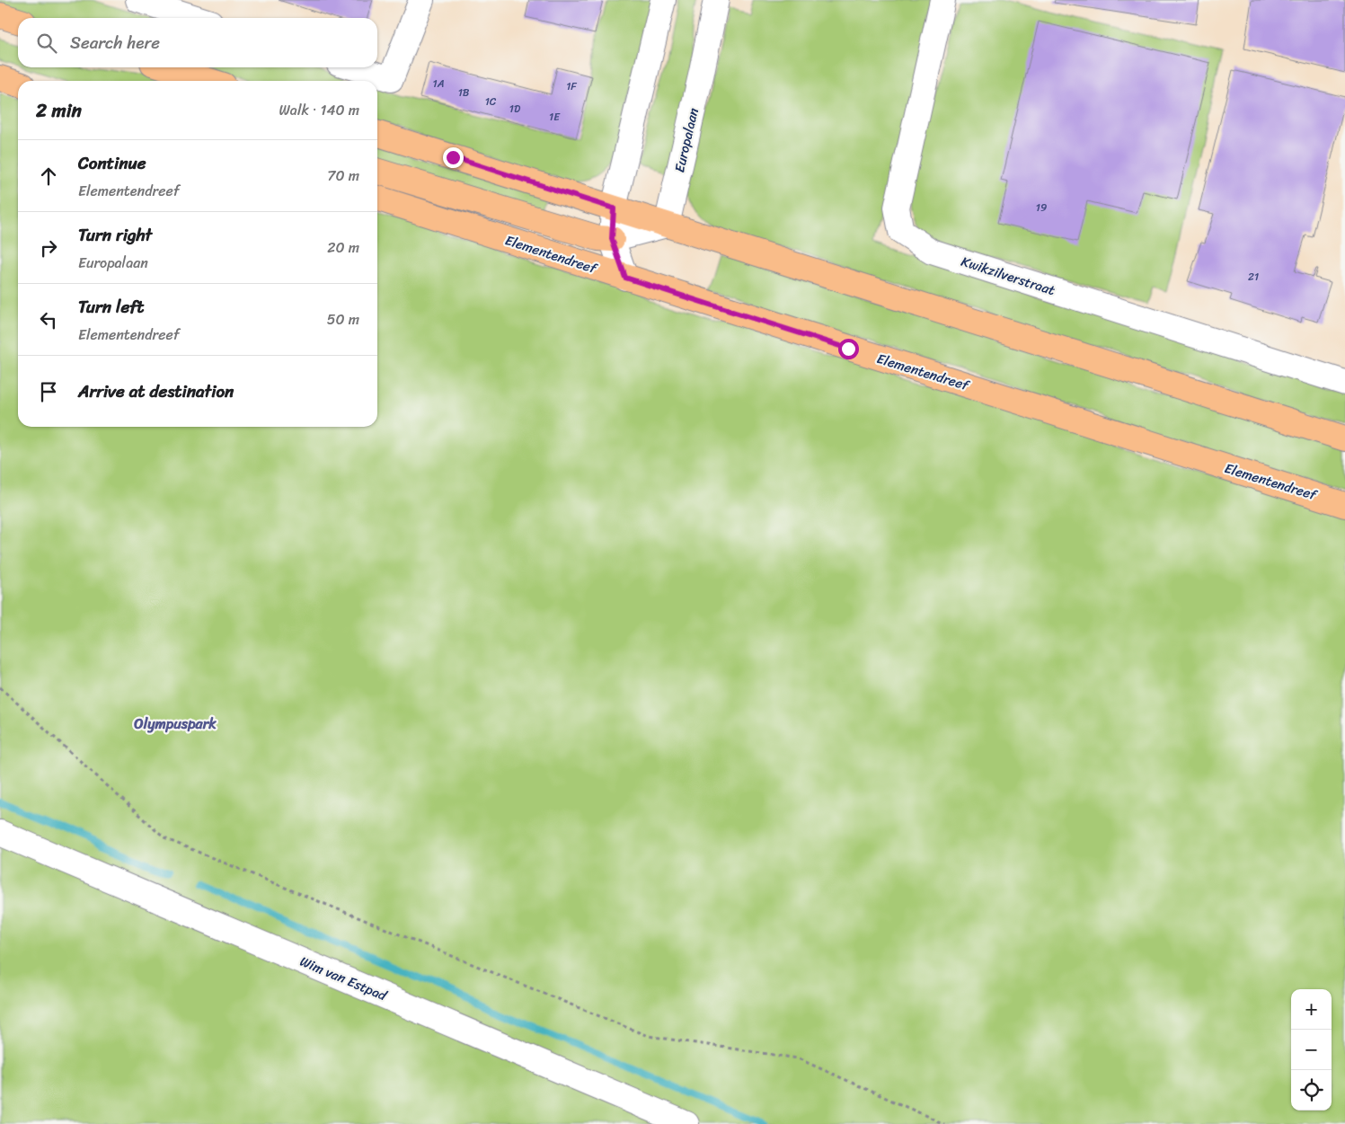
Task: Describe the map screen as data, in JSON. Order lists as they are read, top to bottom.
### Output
{
  "streets": {
    "main road": ["Elementendreef"],
    "street": ["Europalaan", "Kwikzilverstraat", "Wim van Estpad"]
  },
  "districts": ["Olympuspark"],
  "house_numbers": [
    "1A",
    "1F",
    "1B",
    "1C",
    "1D",
    "1E",
    "19",
    "21"
  ],
  "page": {
    "search": "Search here",
    "heading": ["2 min", "Walk · 140 m"],
    "list": [
      ["Continue", "Elementendreef", "70 m"],
      ["Turn right", "Europalaan", "20 m"],
      ["Turn left", "Elementendreef", "50 m"],
      "Arrive at destination"
    ],
    "map_buttons": ["+", "−"]
  }
}
